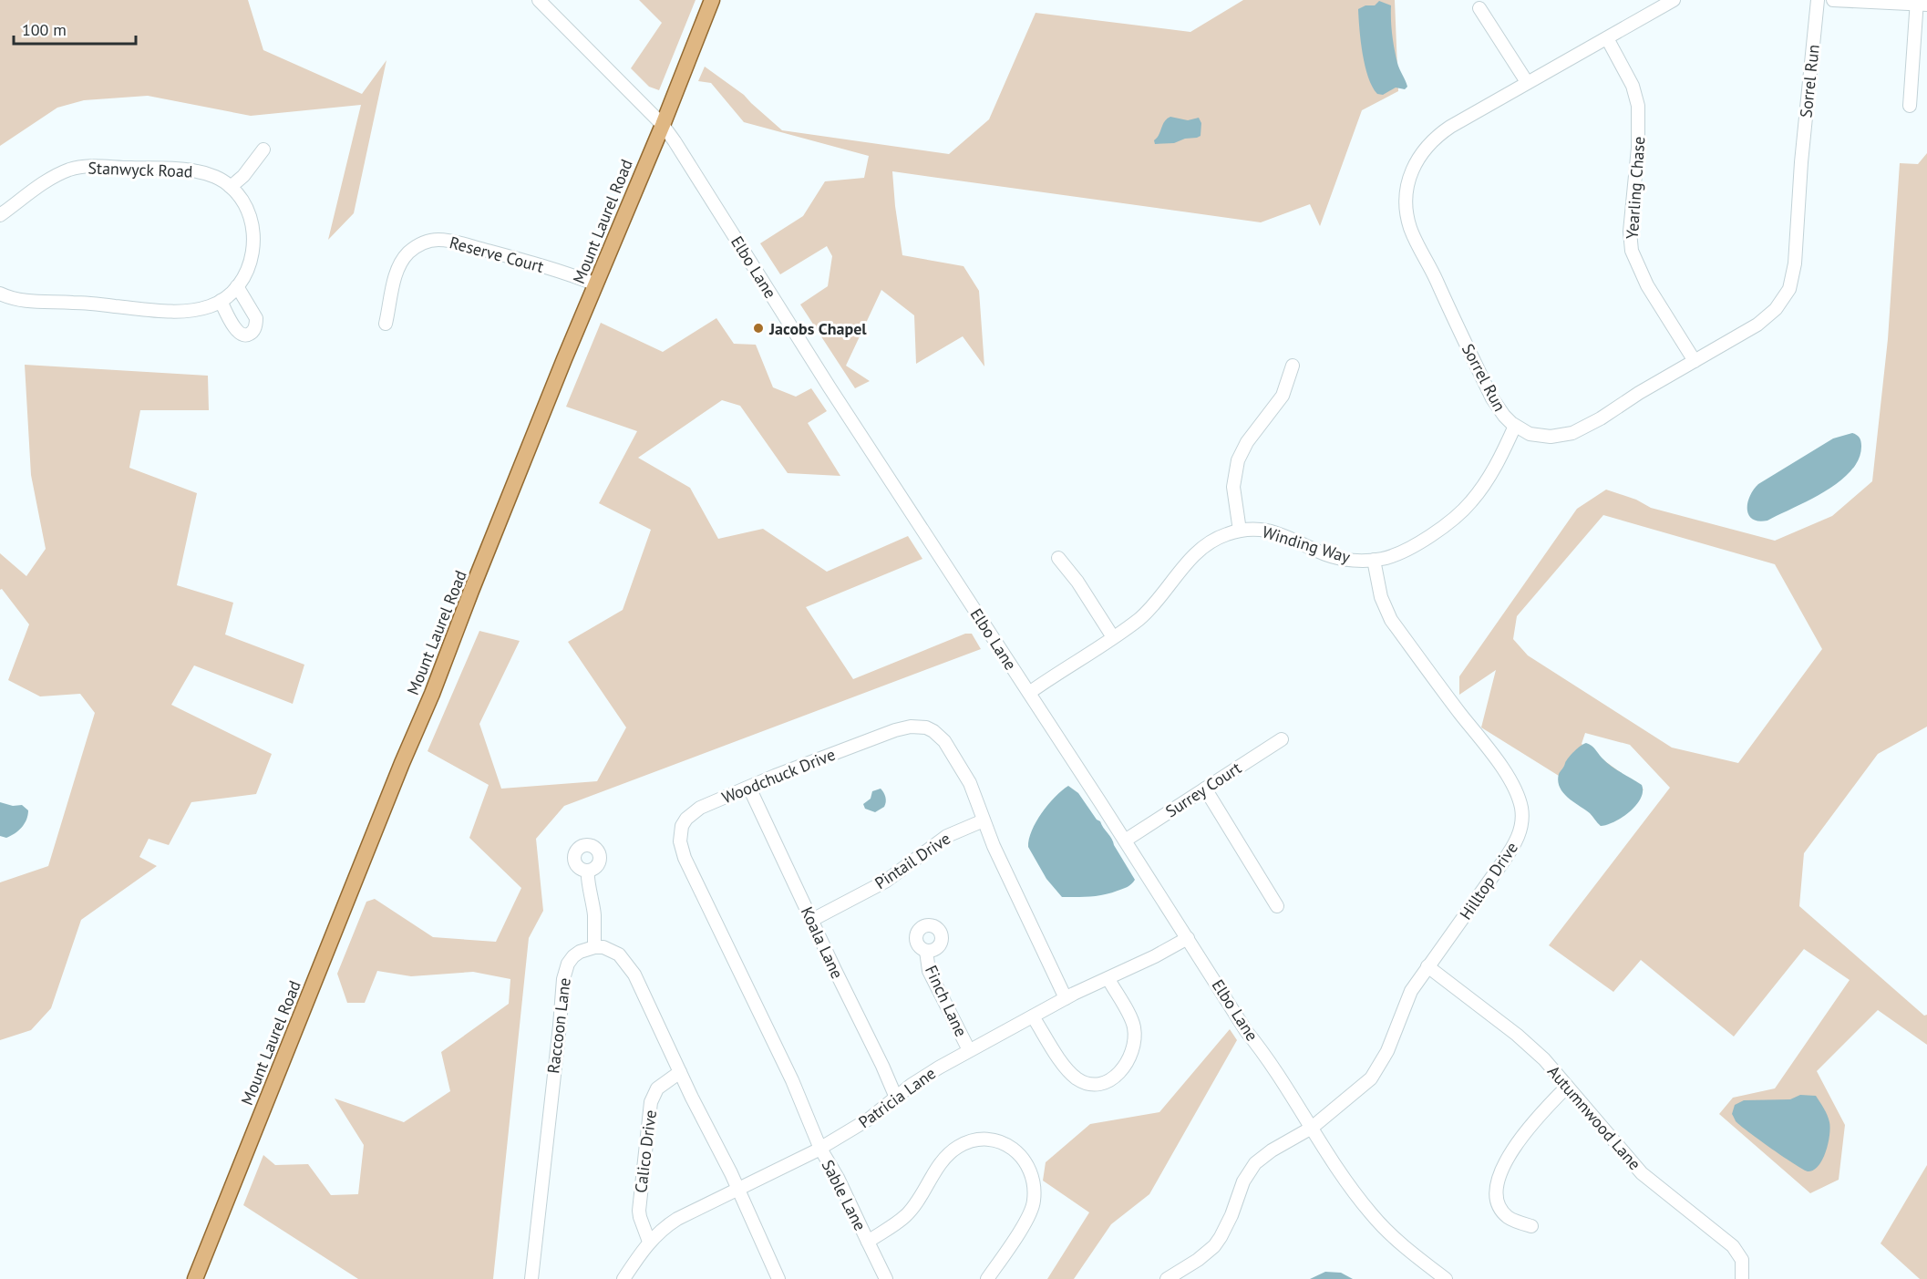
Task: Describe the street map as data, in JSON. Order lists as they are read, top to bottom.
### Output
{
  "streets": {
    "main road": ["Mount Laurel Road"],
    "street": [
      "Sorrel Run",
      "Stanwyck Road",
      "Yearling Chase",
      "Reserve Court",
      "Elbo Lane",
      "Winding Way",
      "Woodchuck Drive",
      "Surrey Court",
      "Pintail Drive",
      "Hilltop Drive",
      "Koala Lane",
      "Finch Lane",
      "Raccoon Lane",
      "Patricia Lane",
      "Autumnwood Lane",
      "Calico Drive",
      "Sable Lane"
    ]
  },
  "crossings": [
    ["Sorrel Run", "Yearling Chase"],
    ["Sorrel Run", "Winding Way"],
    ["Mount Laurel Road", "Reserve Court"],
    ["Mount Laurel Road", "Elbo Lane"],
    ["Elbo Lane", "Winding Way"],
    ["Elbo Lane", "Surrey Court"],
    ["Elbo Lane", "Hilltop Drive"],
    ["Elbo Lane", "Patricia Lane"],
    ["Winding Way", "Hilltop Drive"],
    ["Woodchuck Drive", "Pintail Drive"],
    ["Woodchuck Drive", "Koala Lane"],
    ["Woodchuck Drive", "Patricia Lane"],
    ["Woodchuck Drive", "Sable Lane"],
    ["Pintail Drive", "Koala Lane"],
    ["Hilltop Drive", "Autumnwood Lane"],
    ["Koala Lane", "Patricia Lane"],
    ["Finch Lane", "Patricia Lane"],
    ["Patricia Lane", "Calico Drive"],
    ["Patricia Lane", "Sable Lane"]
  ],
  "places": ["Jacobs Chapel"],
  "scale_bar": "100 m"
}
